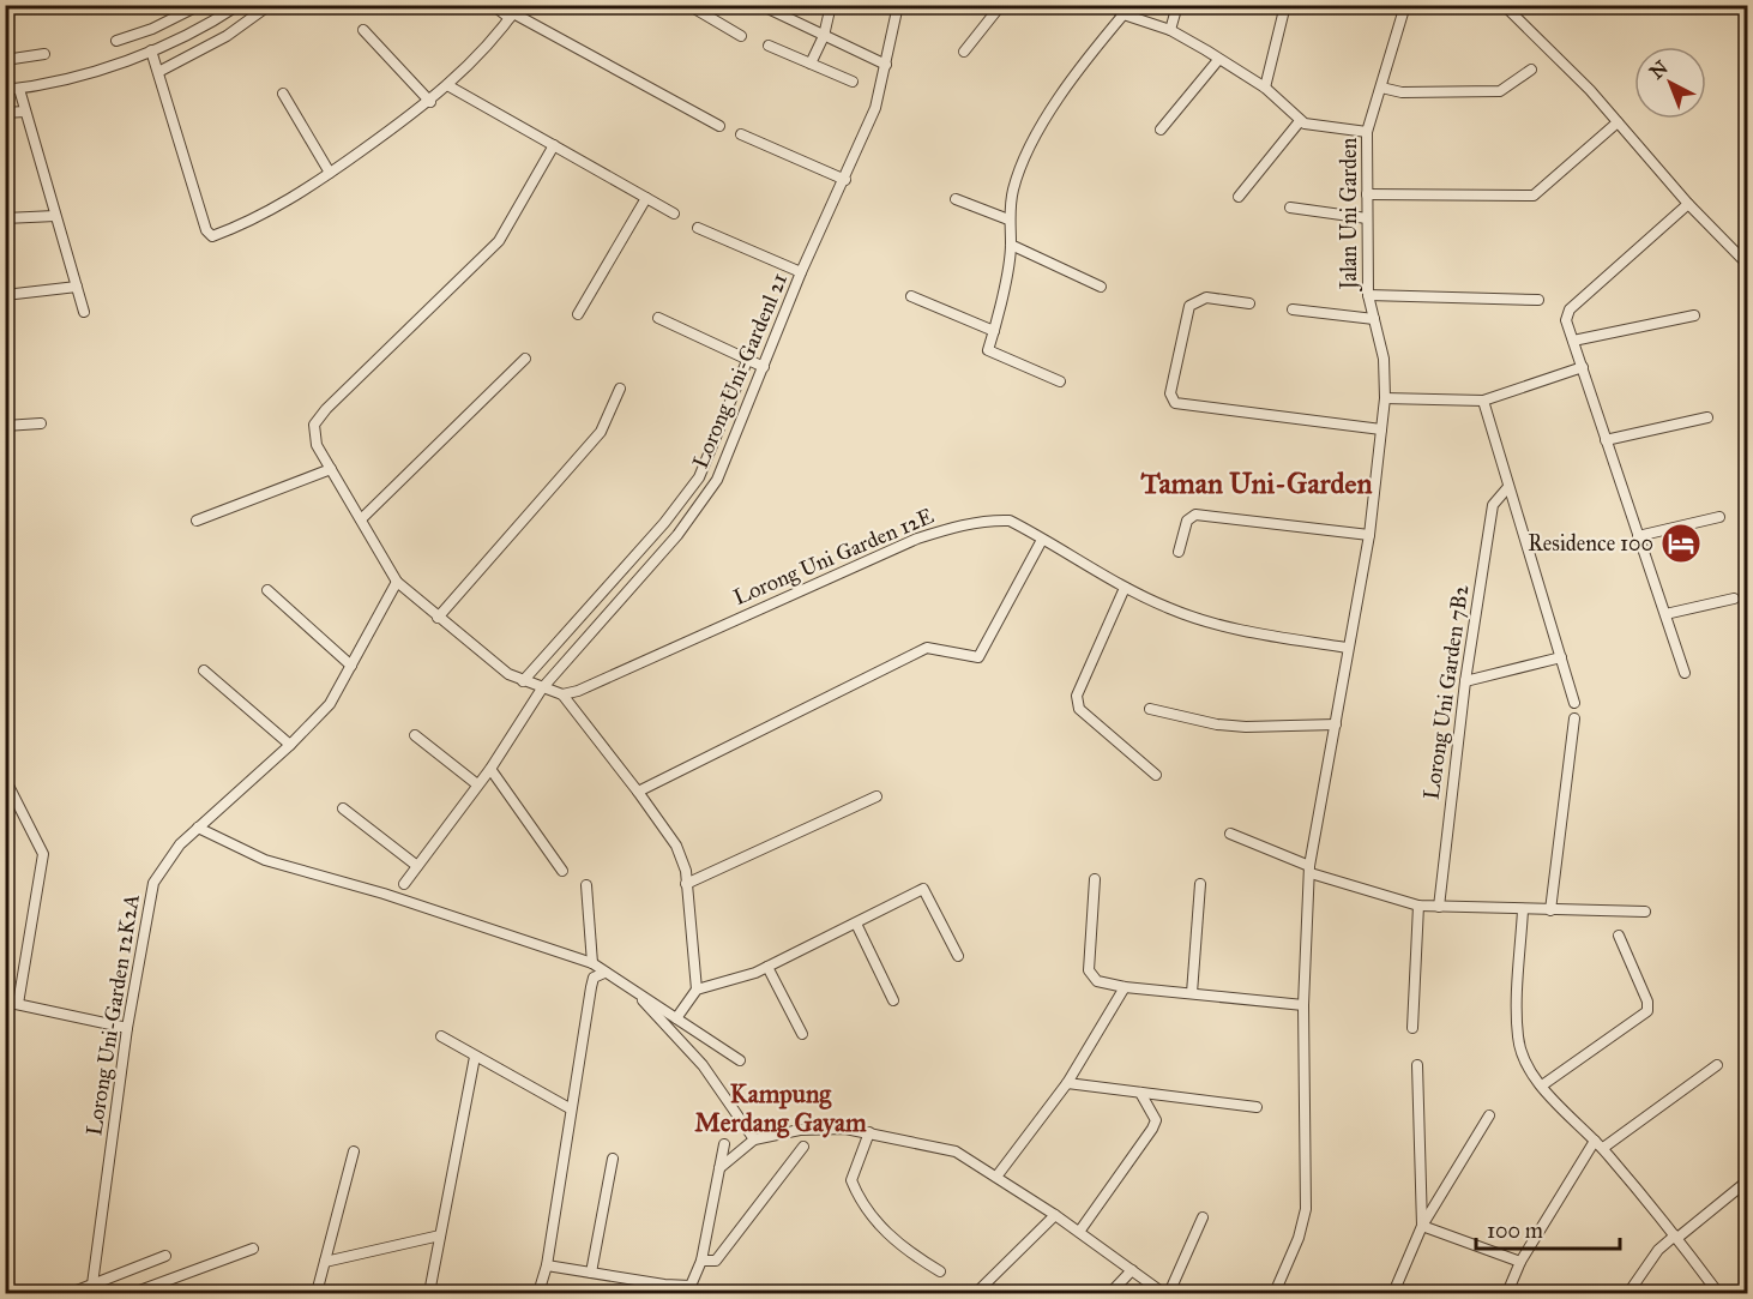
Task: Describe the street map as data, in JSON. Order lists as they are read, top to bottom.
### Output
{
  "streets": {
    "street": [
      "Jalan Uni Garden",
      "Lorong Uni-Gardenl 21",
      "Lorong Uni Garden 12E",
      "Lorong Uni Garden 7B2",
      "Lorong Uni-Garden 12K2A"
    ]
  },
  "districts": ["Taman Uni-Garden", "Kampung Merdang Gayam"],
  "places": {
    "hotel": ["Residence 100"]
  },
  "scale_bar": "100 m",
  "north": "top left"
}
